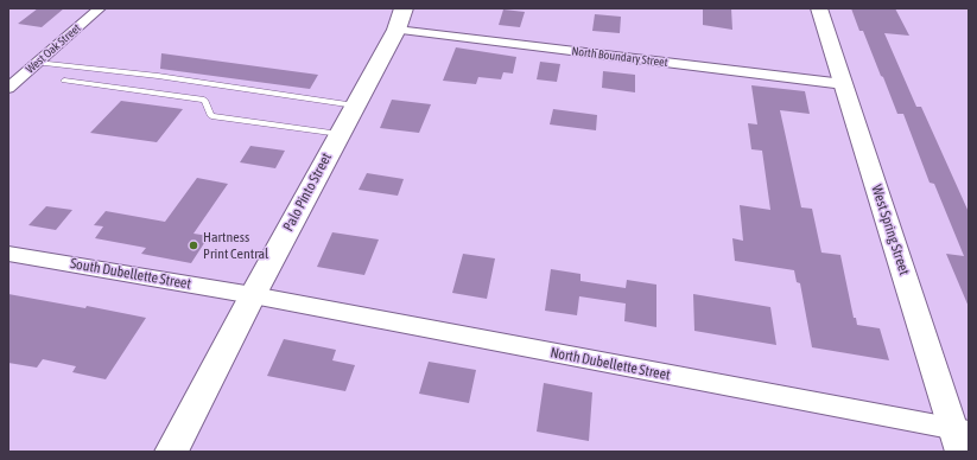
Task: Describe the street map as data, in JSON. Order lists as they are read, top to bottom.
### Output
{
  "streets": {
    "main road": ["Palo Pinto Street"],
    "street": [
      "West Oak Street",
      "North Boundary Street",
      "West Spring Street",
      "South Dubellette Street",
      "North Dubellette Street"
    ]
  },
  "crossings": [
    ["North Boundary Street", "Palo Pinto Street"],
    ["North Boundary Street", "West Spring Street"],
    ["Palo Pinto Street", "South Dubellette Street"],
    ["Palo Pinto Street", "North Dubellette Street"],
    ["West Spring Street", "North Dubellette Street"],
    ["South Dubellette Street", "North Dubellette Street"]
  ],
  "places": ["Hartness Print Central"]
}
